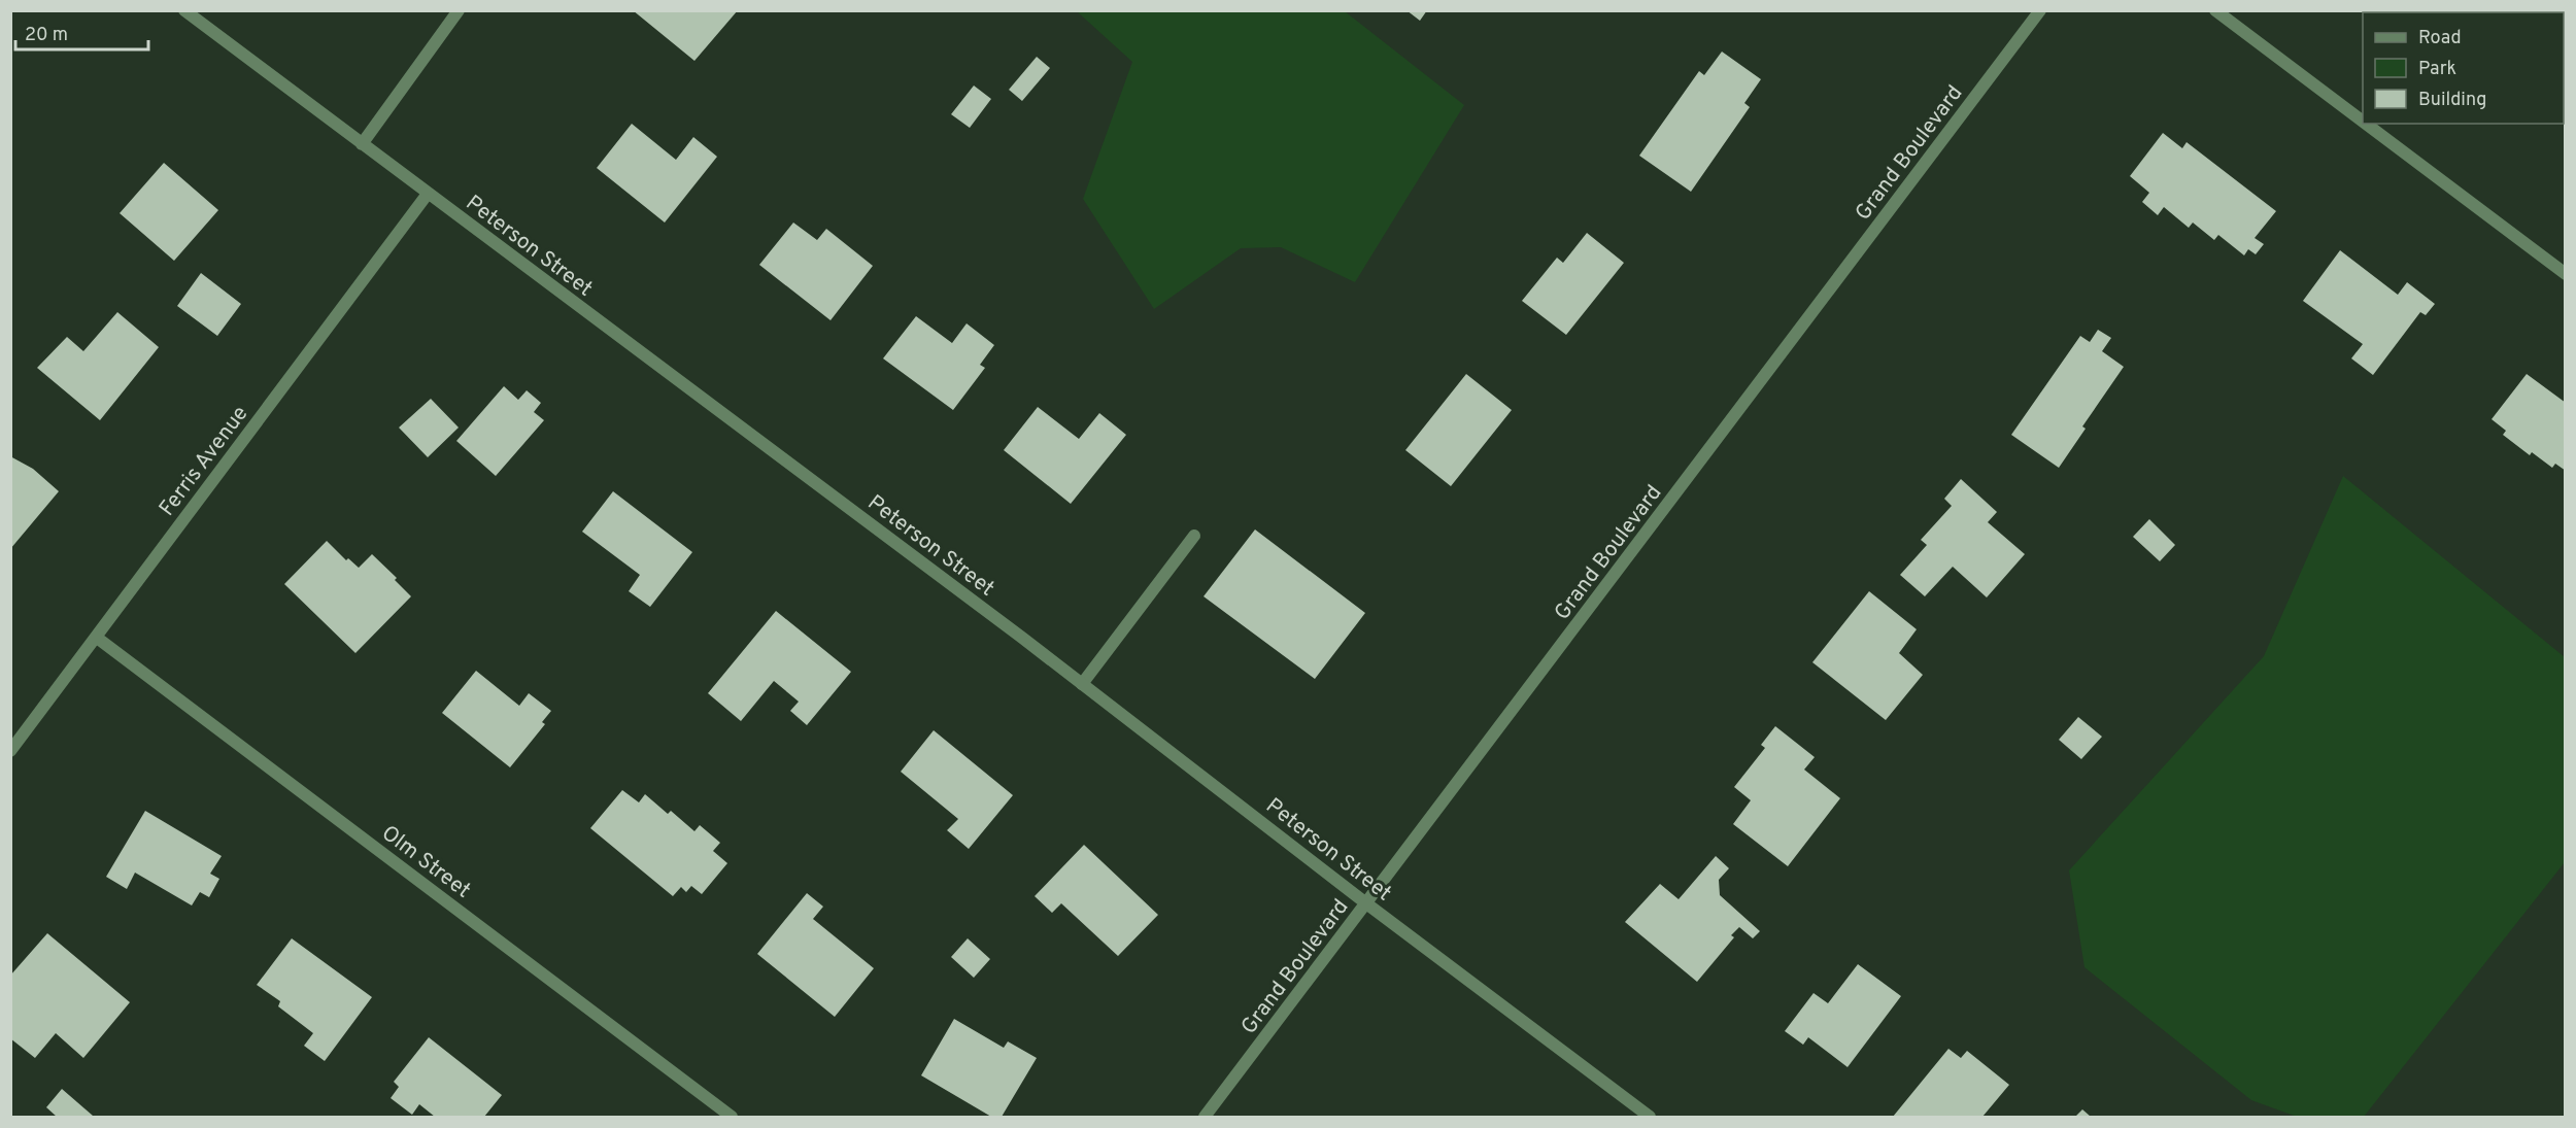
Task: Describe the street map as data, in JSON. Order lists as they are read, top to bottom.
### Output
{
  "streets": {
    "street": [
      "Grand Boulevard",
      "Peterson Street",
      "Ferris Avenue",
      "Olm Street"
    ]
  },
  "crossings": [
    ["Grand Boulevard", "Peterson Street"],
    ["Peterson Street", "Ferris Avenue"],
    ["Ferris Avenue", "Olm Street"]
  ],
  "legend": ["Road", "Park", "Building"],
  "scale_bar": "20 m"
}
